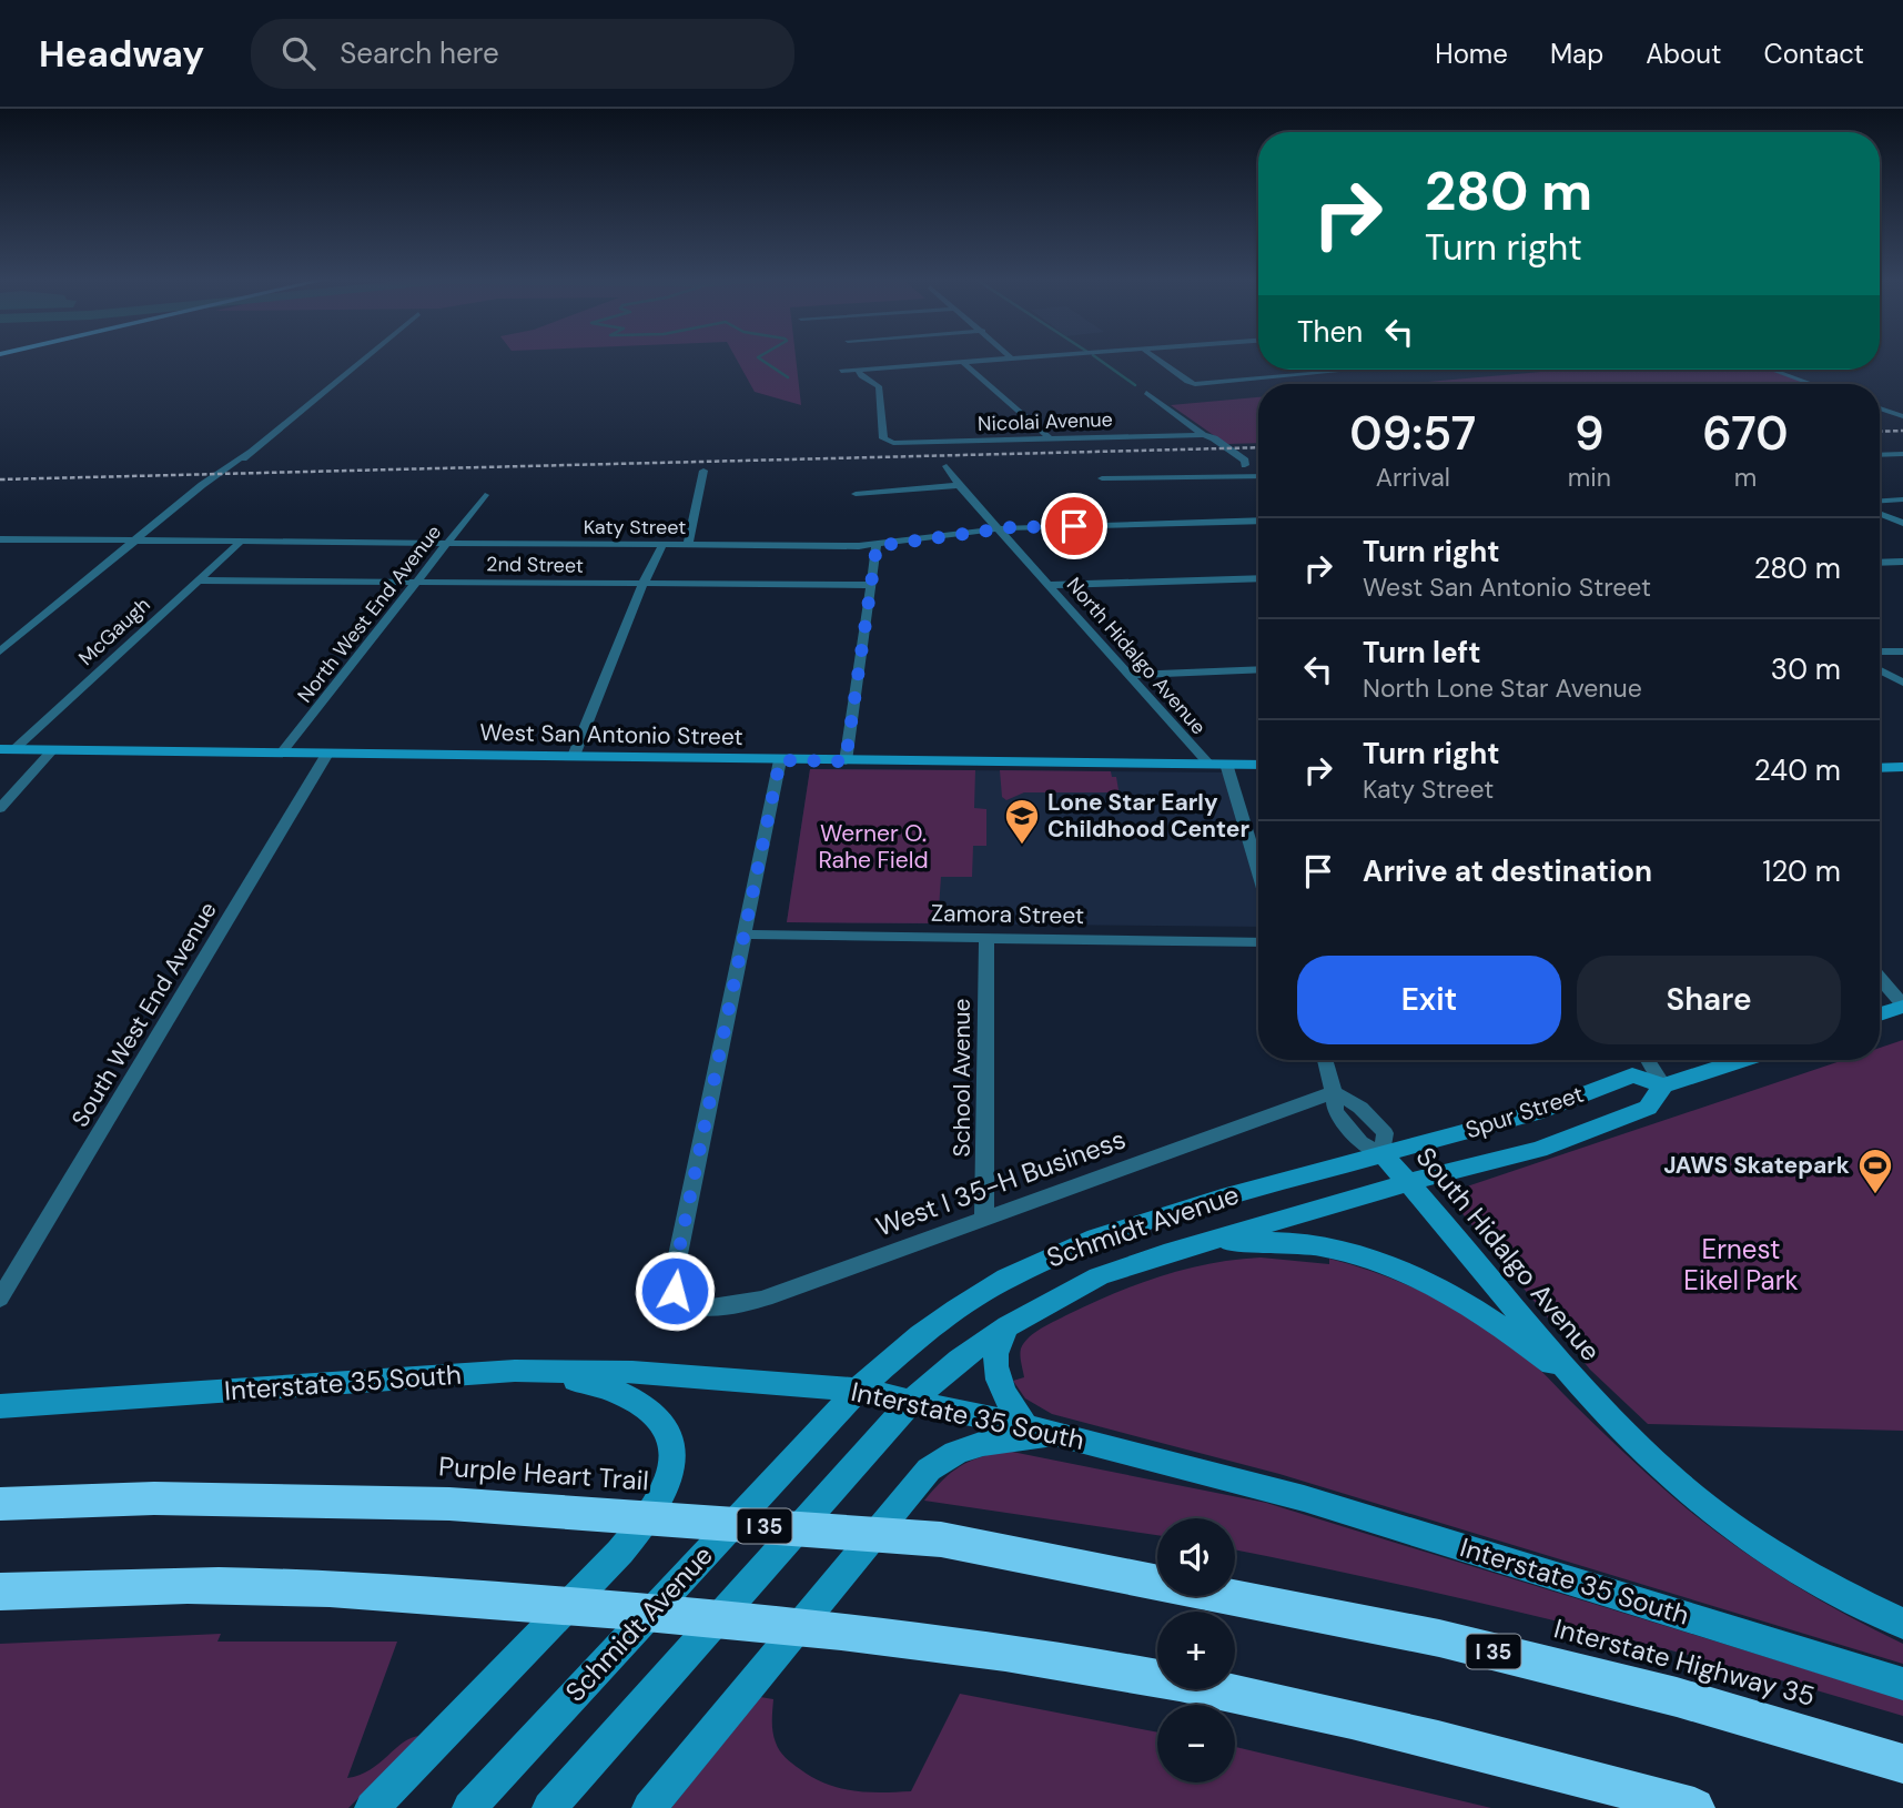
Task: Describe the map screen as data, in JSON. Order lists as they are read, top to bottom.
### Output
{
  "streets": {
    "highway": ["Purple Heart Trail", "I 35", "Interstate Highway 35"],
    "main road": [
      "West San Antonio Street",
      "Spur Street",
      "Schmidt Avenue",
      "South Hidalgo Avenue",
      "Interstate 35 South"
    ],
    "street": [
      "Nicolai Avenue",
      "Katy Street",
      "2nd Street",
      "North West End Avenue",
      "McGaugh",
      "North Hidalgo Avenue",
      "Zamora Street",
      "South West End Avenue",
      "School Avenue",
      "West I 35-H Business"
    ]
  },
  "crossings": [
    ["Katy Street", "North West End Avenue"],
    ["Katy Street", "McGaugh"],
    ["Katy Street", "North Hidalgo Avenue"],
    ["2nd Street", "North West End Avenue"],
    ["2nd Street", "McGaugh"],
    ["North West End Avenue", "West San Antonio Street"],
    ["McGaugh", "West San Antonio Street"],
    ["North Hidalgo Avenue", "West San Antonio Street"],
    ["West San Antonio Street", "South West End Avenue"],
    ["Zamora Street", "School Avenue"],
    ["Zamora Street", "West I 35-H Business"],
    ["School Avenue", "West I 35-H Business"],
    ["Spur Street", "Schmidt Avenue"],
    ["Spur Street", "South Hidalgo Avenue"],
    ["West I 35-H Business", "South Hidalgo Avenue"],
    ["Schmidt Avenue", "South Hidalgo Avenue"],
    ["Schmidt Avenue", "Interstate 35 South"],
    ["Purple Heart Trail", "Interstate Highway 35"]
  ],
  "parks": ["Werner O. Rahe Field", "Ernest Eikel Park"],
  "places": {
    "school or university": ["Lone Star Early Childhood Center"],
    "sports": ["JAWS Skatepark"]
  },
  "page": {
    "header": "Headway",
    "search": "Search here",
    "nav": [
      "Home",
      "Map",
      "About",
      "Contact"
    ],
    "turn": ["280 m", "Turn right"],
    "then": "Then",
    "eta": [
      "09:57",
      "Arrival",
      "9",
      "min",
      "670",
      "m"
    ],
    "list": [
      {
        "name": "Turn right",
        "note": "West San Antonio Street",
        "value": "280 m"
      },
      {
        "name": "Turn left",
        "note": "North Lone Star Avenue",
        "value": "30 m"
      },
      {
        "name": "Turn right",
        "note": "Katy Street",
        "value": "240 m"
      },
      {
        "name": "Arrive at destination",
        "value": "120 m"
      }
    ],
    "buttons": ["Exit", "Share"],
    "map_buttons": ["+", "−"]
  }
}
